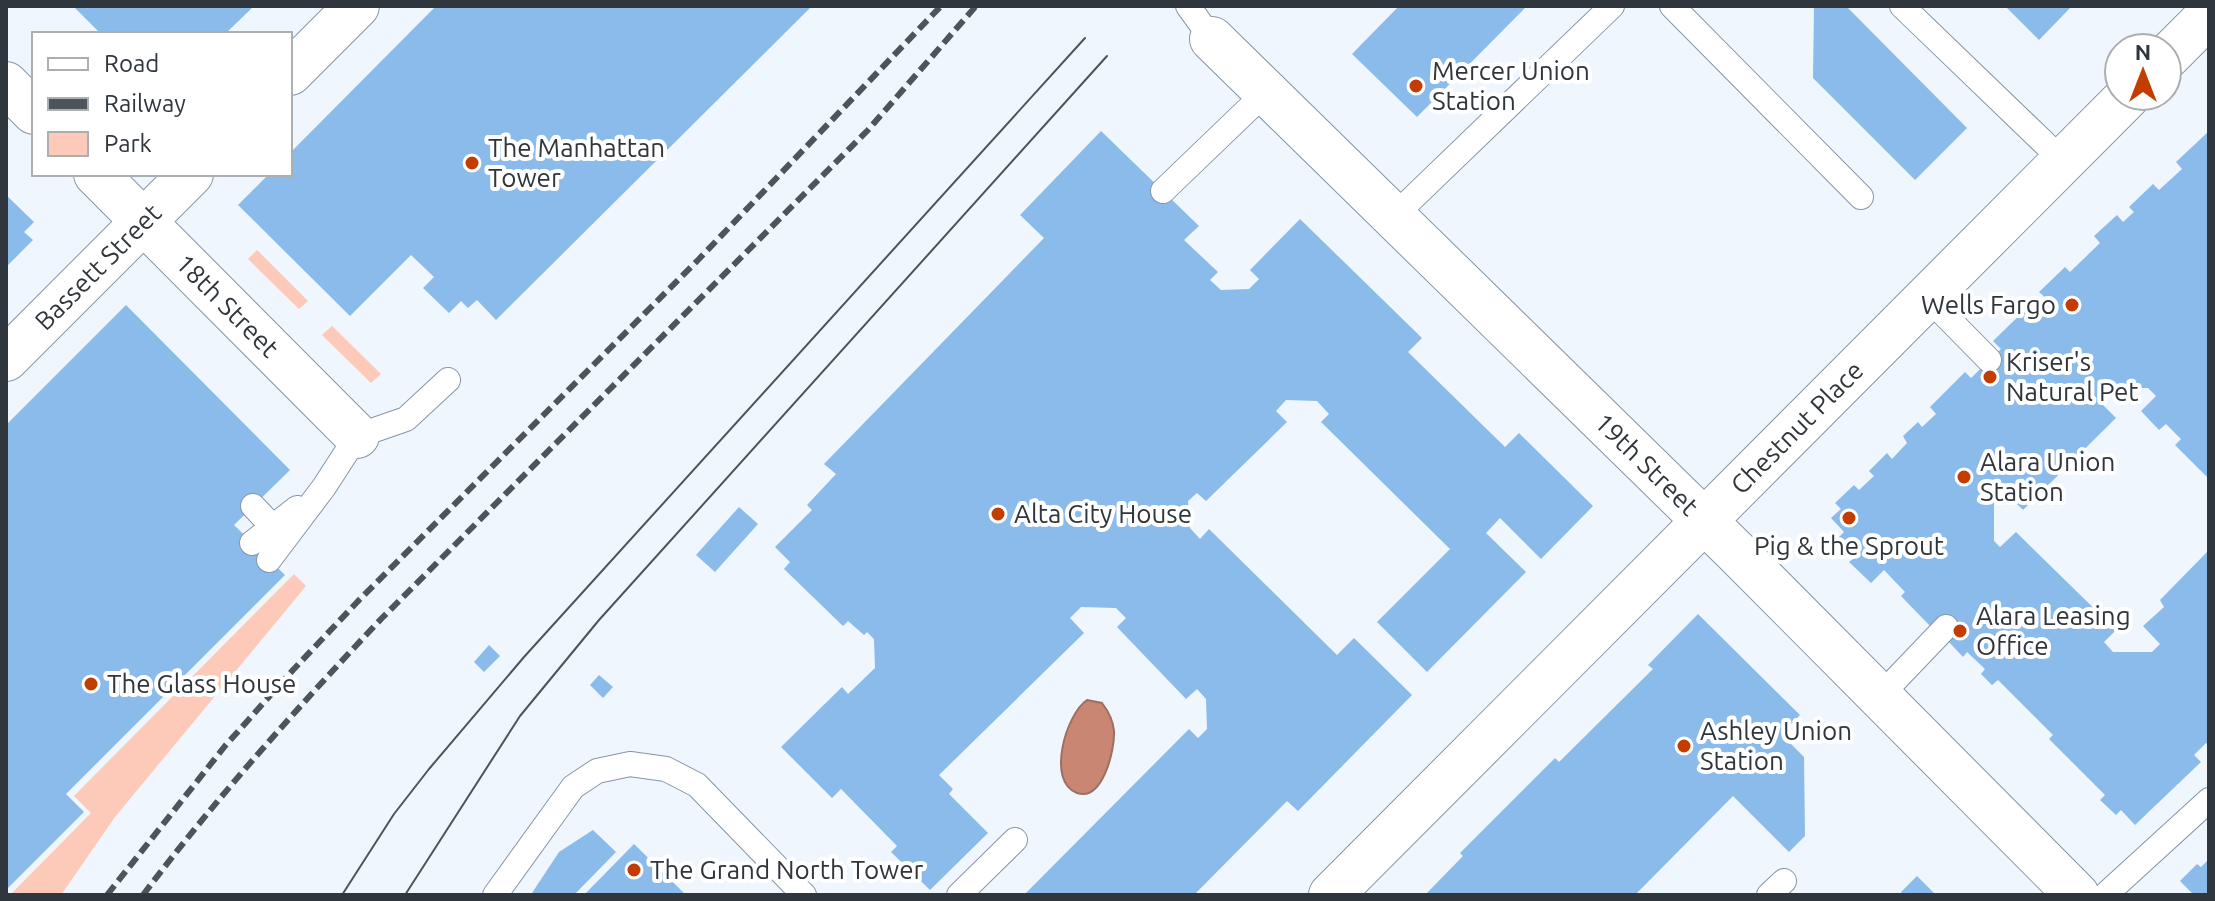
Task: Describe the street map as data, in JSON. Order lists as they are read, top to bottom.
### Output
{
  "streets": {
    "street": [
      "Bassett Street",
      "18th Street",
      "Chestnut Place",
      "19th Street"
    ]
  },
  "crossings": [
    ["Bassett Street", "18th Street"],
    ["Chestnut Place", "19th Street"]
  ],
  "places": [
    "Mercer Union Station",
    "The Manhattan Tower",
    "Wells Fargo",
    "Kriser's Natural Pet",
    "Alara Union Station",
    "Alta City House",
    "Pig & the Sprout",
    "Alara Leasing Office",
    "The Glass House",
    "Ashley Union Station",
    "The Grand North Tower"
  ],
  "legend": ["Road", "Railway", "Park"],
  "north": "top"
}
